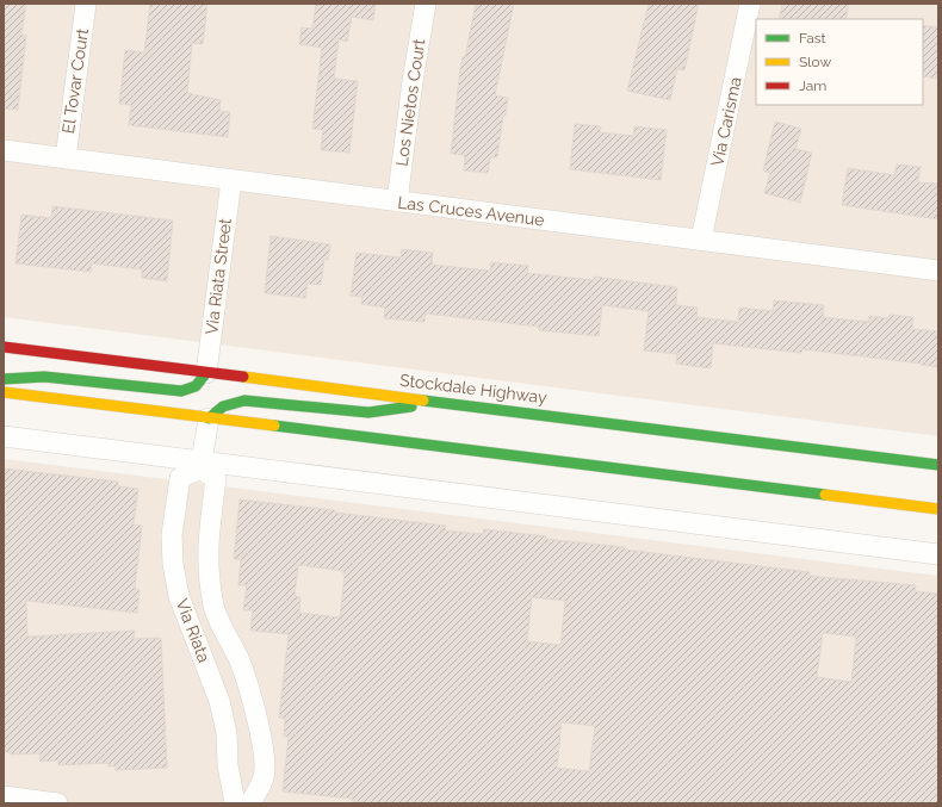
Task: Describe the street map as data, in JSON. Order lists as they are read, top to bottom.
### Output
{
  "streets": {
    "main road": ["Stockdale Highway"],
    "street": [
      "El Tovar Court",
      "Los Nietos Court",
      "Via Carisma",
      "Las Cruces Avenue",
      "Via Riata Street",
      "Via Riata"
    ]
  },
  "crossings": [
    ["El Tovar Court", "Las Cruces Avenue"],
    ["Los Nietos Court", "Las Cruces Avenue"],
    ["Via Carisma", "Las Cruces Avenue"],
    ["Las Cruces Avenue", "Via Riata Street"],
    ["Via Riata Street", "Stockdale Highway"]
  ],
  "legend": ["Fast", "Slow", "Jam"]
}
